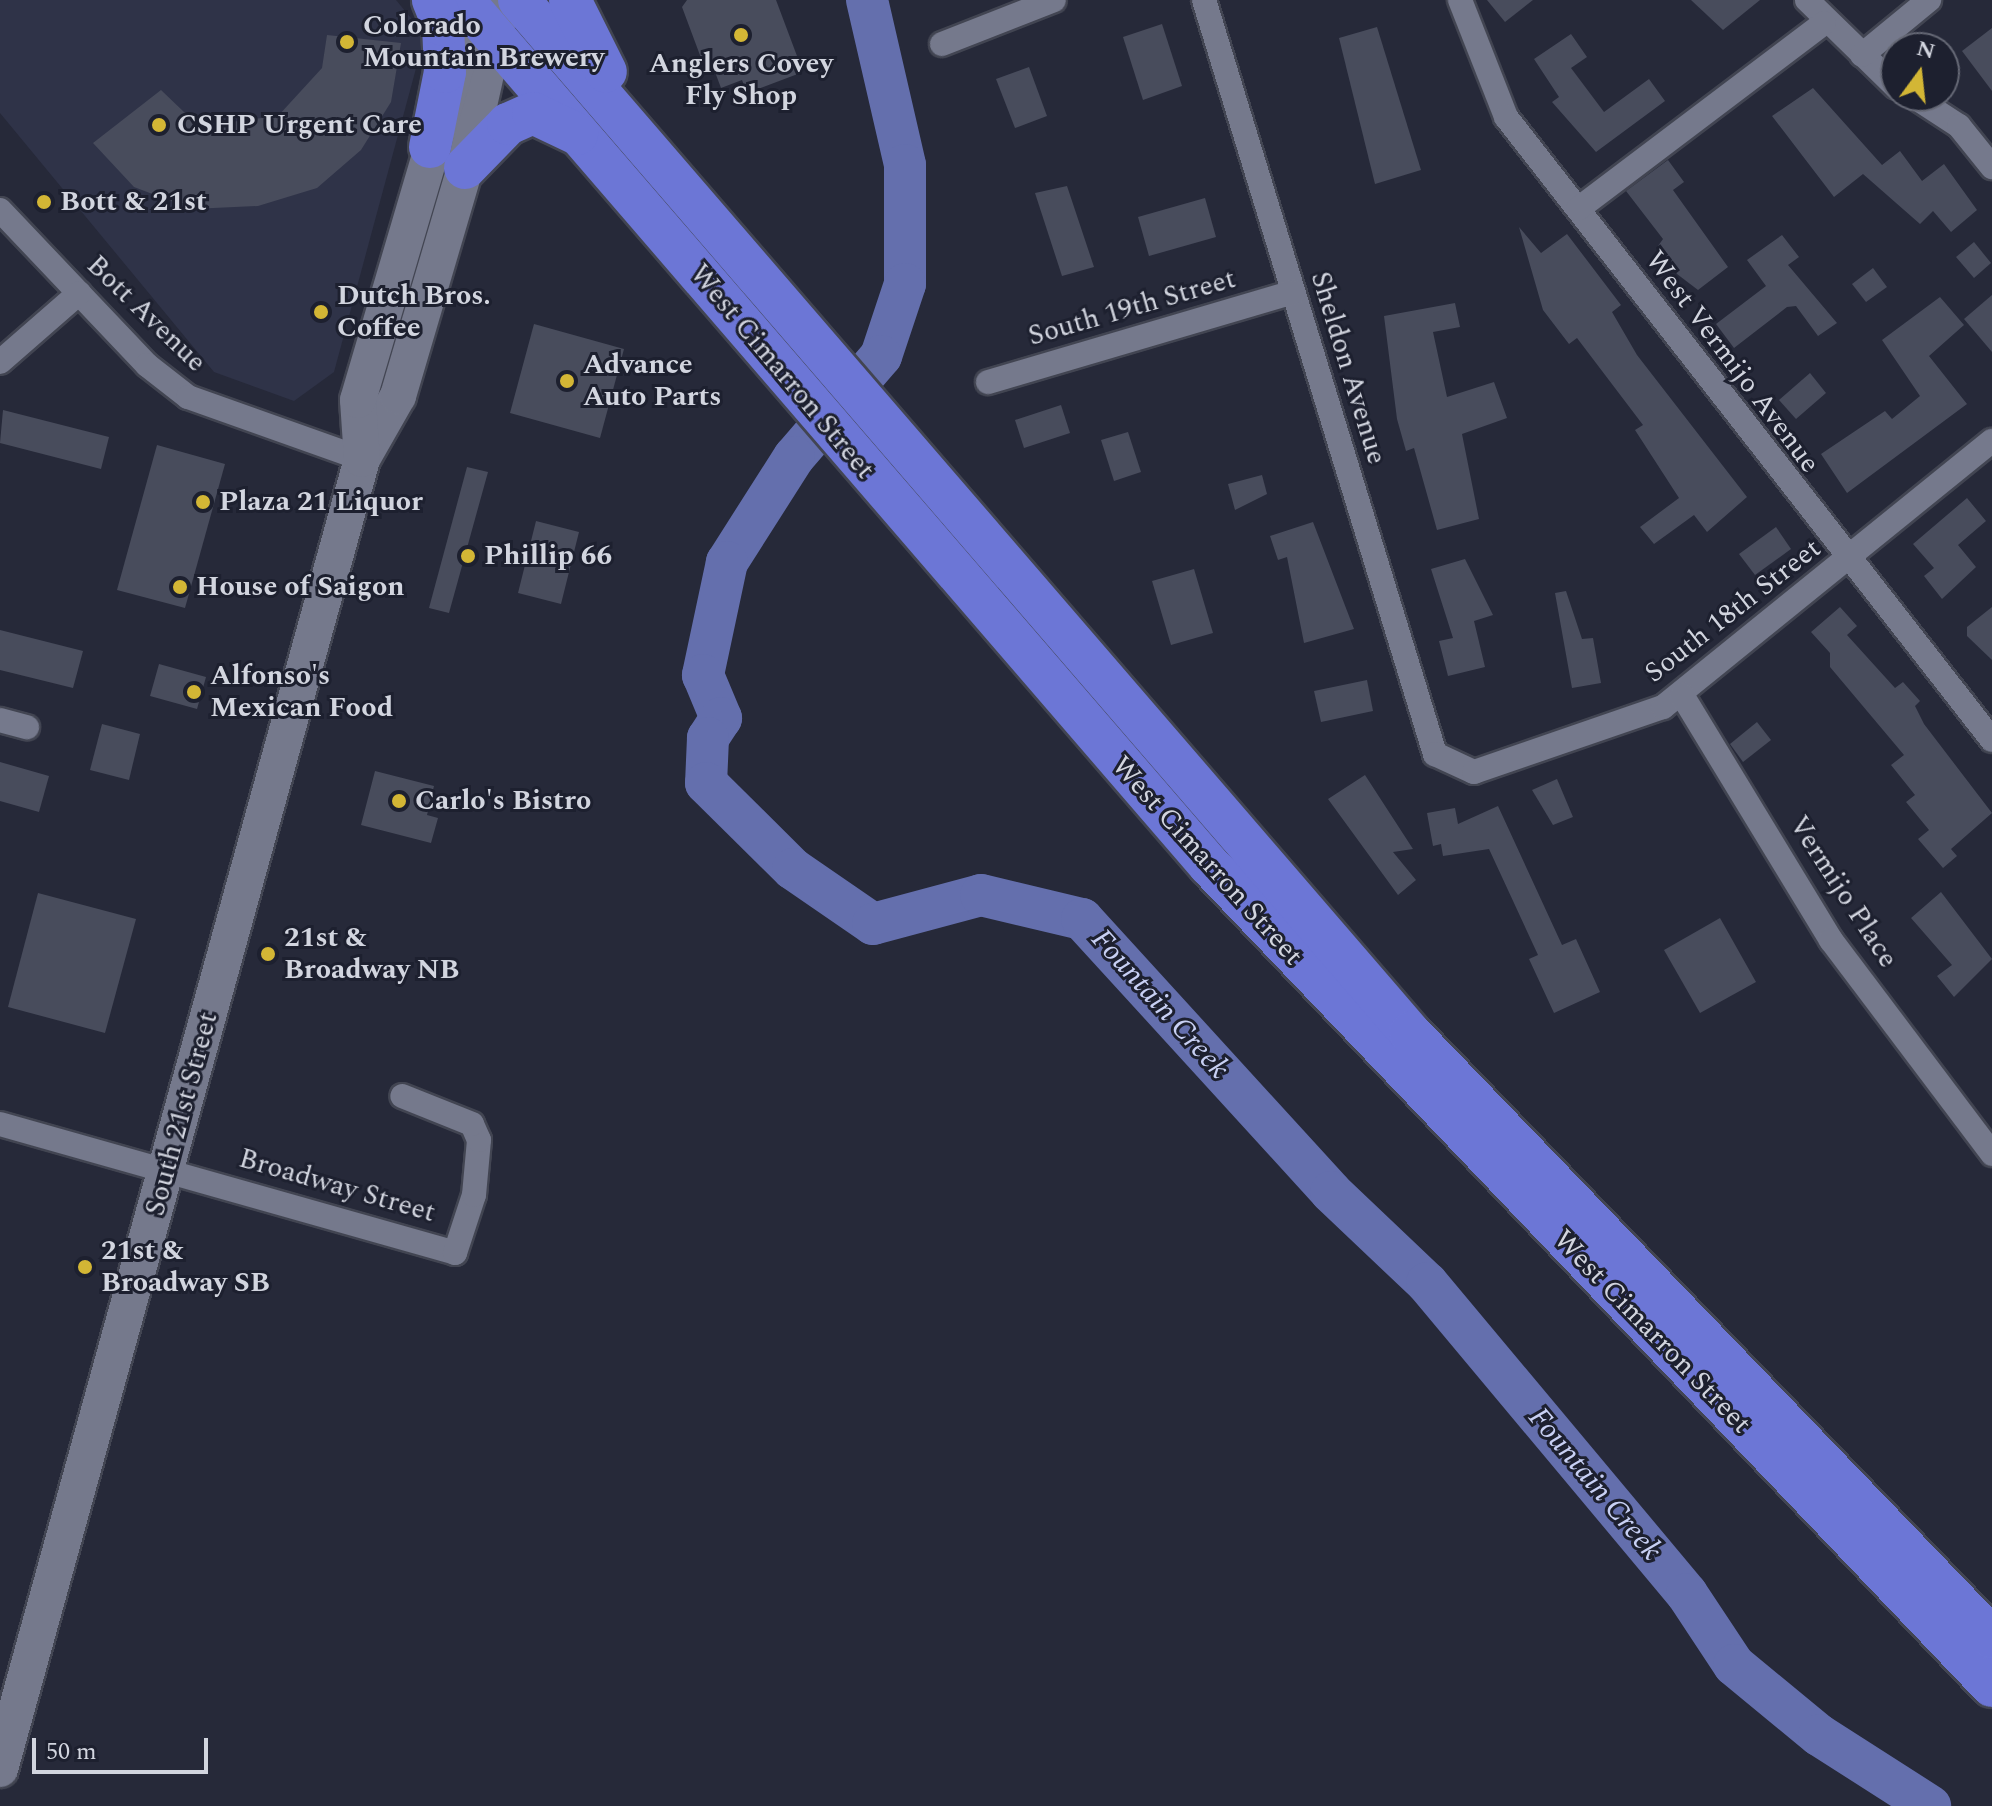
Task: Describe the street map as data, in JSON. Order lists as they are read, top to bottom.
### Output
{
  "streets": {
    "highway": ["West Cimarron Street"],
    "main road": ["South 21st Street"],
    "street": [
      "South 19th Street",
      "Bott Avenue",
      "West Vermijo Avenue",
      "Sheldon Avenue",
      "South 18th Street",
      "Vermijo Place",
      "Broadway Street"
    ]
  },
  "crossings": [
    ["South 19th Street", "Sheldon Avenue"],
    ["Bott Avenue", "South 21st Street"],
    ["West Vermijo Avenue", "South 18th Street"],
    ["Sheldon Avenue", "South 18th Street"],
    ["West Cimarron Street", "South 21st Street"],
    ["South 18th Street", "Vermijo Place"],
    ["South 21st Street", "Broadway Street"]
  ],
  "water": ["Fountain Creek"],
  "places": [
    "Anglers Covey Fly Shop",
    "Colorado Mountain Brewery",
    "CSHP Urgent Care",
    "Bott & 21st",
    "Dutch Bros. Coffee",
    "Advance Auto Parts",
    "Plaza 21 Liquor",
    "Phillip 66",
    "House of Saigon",
    "Alfonso's Mexican Food",
    "Carlo's Bistro",
    "21st & Broadway NB",
    "21st & Broadway SB"
  ],
  "scale_bar": "50 m",
  "north": "top"
}
